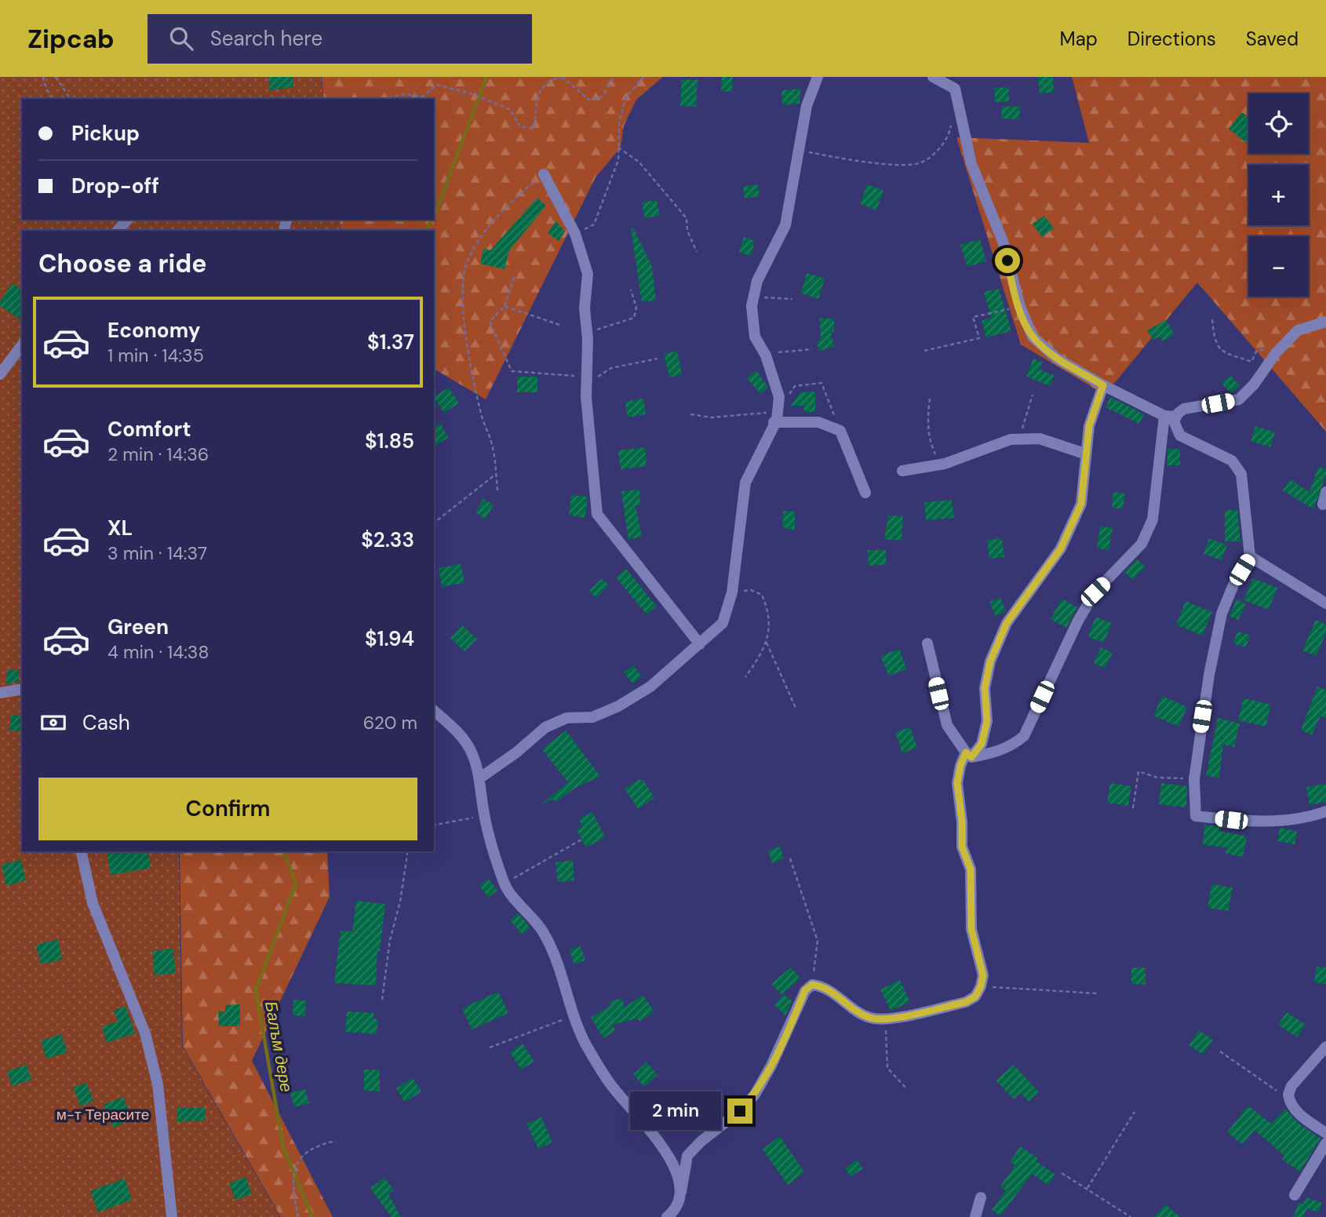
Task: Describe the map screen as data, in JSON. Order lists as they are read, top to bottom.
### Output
{
  "water": ["Балъм дере"],
  "parks": ["м-т Терасите"],
  "page": {
    "header": "Zipcab",
    "search": "Search here",
    "nav": ["Map", "Directions", "Saved"],
    "map_buttons": ["+", "−"],
    "banner": ["Pickup", "Drop-off"],
    "heading": "Choose a ride",
    "list": [
      {
        "name": "Economy",
        "note": "1 min · 14:35",
        "value": "$1.37"
      },
      {
        "name": "Comfort",
        "note": "2 min · 14:36",
        "value": "$1.85"
      },
      {
        "name": "XL",
        "note": "3 min · 14:37",
        "value": "$2.33"
      },
      {
        "name": "Green",
        "note": "4 min · 14:38",
        "value": "$1.94"
      }
    ],
    "pay": ["Cash", "620 m"],
    "buttons": "Confirm",
    "bubble": "2 min"
  }
}
